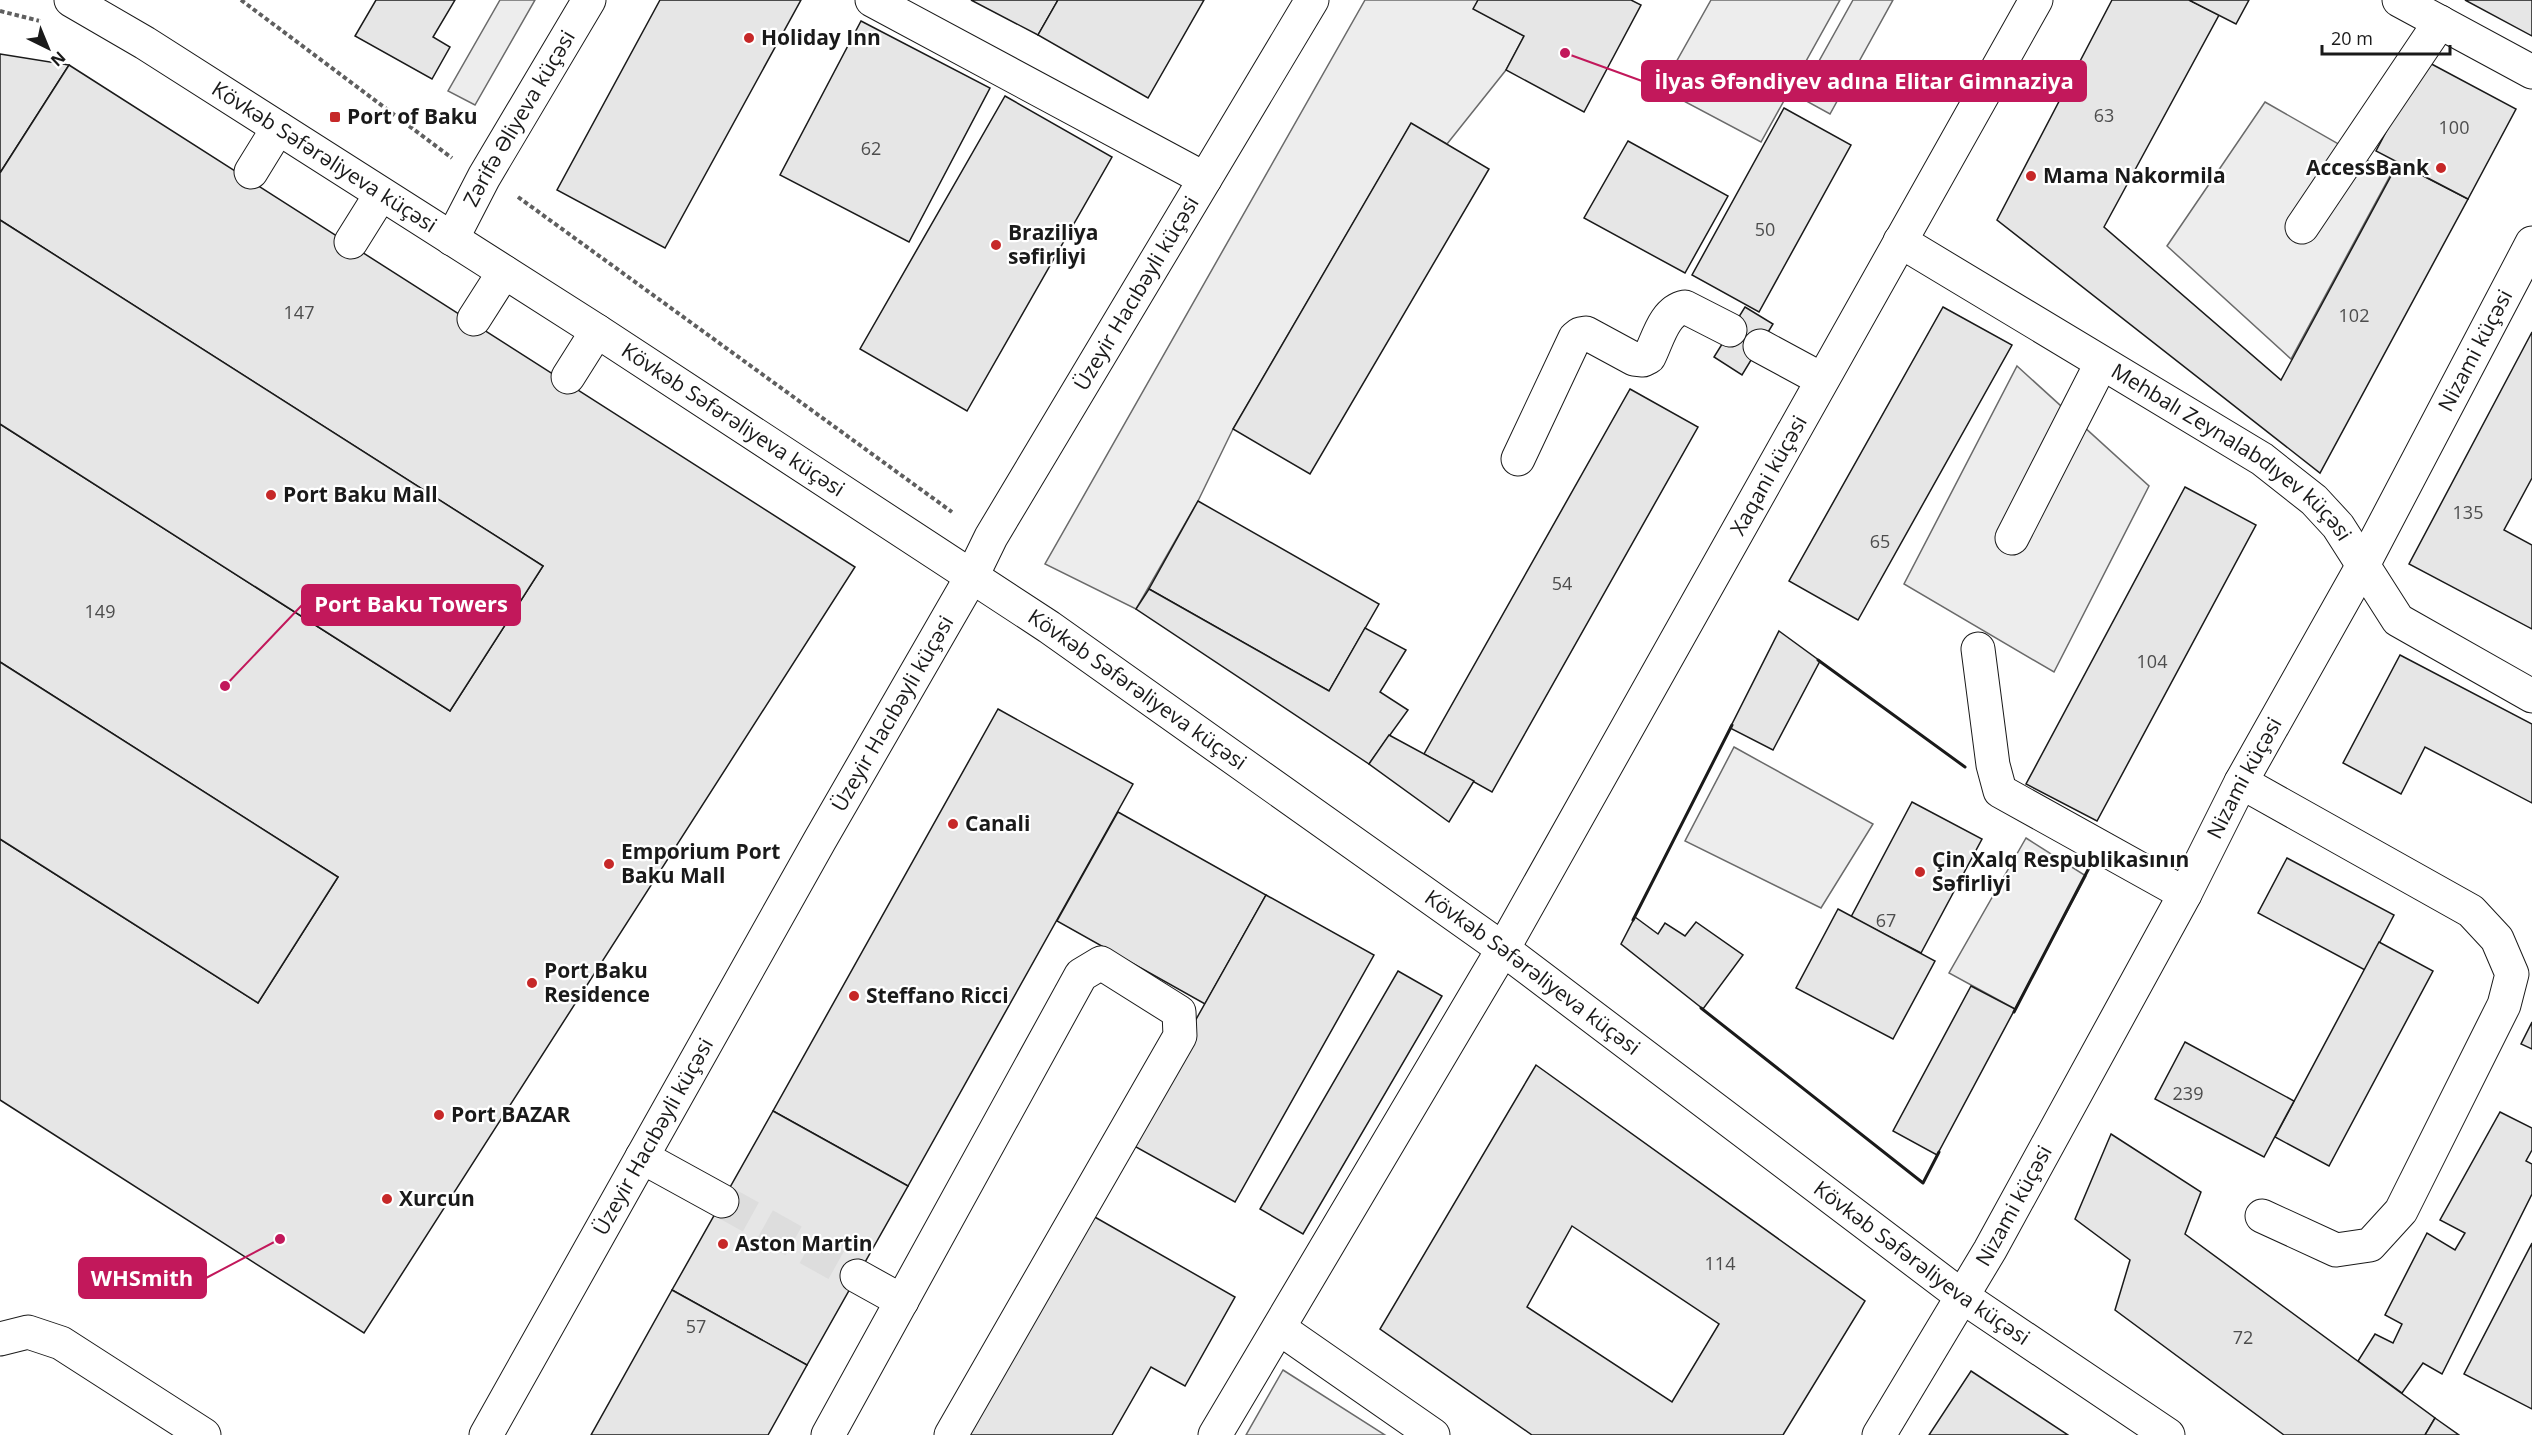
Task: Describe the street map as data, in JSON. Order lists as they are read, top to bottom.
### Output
{
  "streets": {
    "main road": [
      "Zərifə Əliyeva küçəsi",
      "Kövkəb Səfərəliyeva küçəsi",
      "Üzeyir Hacıbəyli küçəsi",
      "Nizami küçəsi",
      "Mehbalı Zeynalabdıyev küçəsi",
      "Xaqani küçəsi"
    ]
  },
  "crossings": [
    ["Zərifə Əliyeva küçəsi", "Kövkəb Səfərəliyeva küçəsi"],
    ["Kövkəb Səfərəliyeva küçəsi", "Üzeyir Hacıbəyli küçəsi"],
    ["Kövkəb Səfərəliyeva küçəsi", "Nizami küçəsi"],
    ["Kövkəb Səfərəliyeva küçəsi", "Xaqani küçəsi"],
    ["Nizami küçəsi", "Mehbalı Zeynalabdıyev küçəsi"],
    ["Mehbalı Zeynalabdıyev küçəsi", "Xaqani küçəsi"]
  ],
  "places": {
    "other": [
      "Holiday Inn",
      "İlyas Əfəndiyev adına Elitar Gimnaziya",
      "AccessBank",
      "Mama Nakormila",
      "Braziliya səfirliyi",
      "Port Baku Mall",
      "Port Baku Towers",
      "Canali",
      "Emporium Port Baku Mall",
      "Çin Xalq Respublikasının Səfirliyi",
      "Port Baku Residence",
      "Steffano Ricci",
      "Port BAZAR",
      "Xurcun",
      "WHSmith",
      "Aston Martin"
    ],
    "transit": ["Port of Baku"]
  },
  "house_numbers": [
    "63",
    "100",
    "62",
    "50",
    "147",
    "102",
    "135",
    "65",
    "54",
    "149",
    "104",
    "67",
    "239",
    "114",
    "57",
    "72"
  ],
  "scale_bar": "20 m",
  "north": "bottom right"
}
